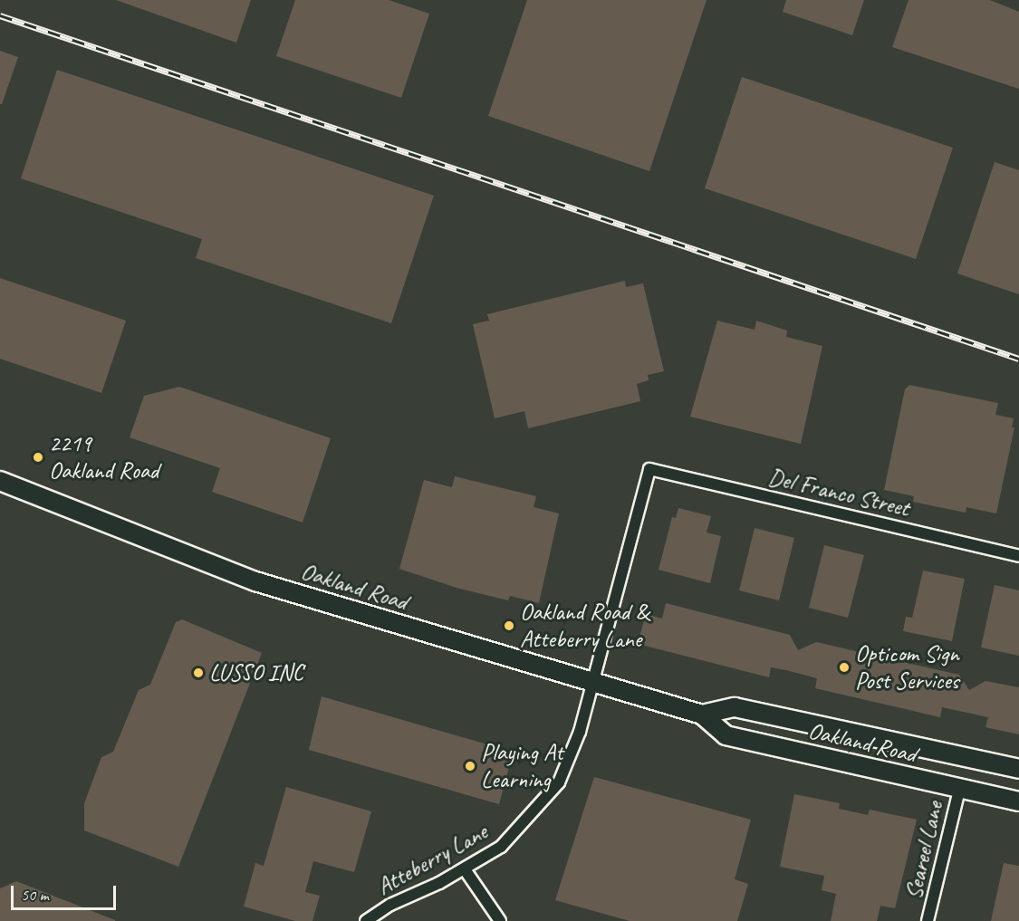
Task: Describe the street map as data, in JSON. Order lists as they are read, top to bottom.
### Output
{
  "streets": {
    "main road": ["Oakland Road"],
    "street": ["Del Franco Street", "Seareel Lane", "Atteberry Lane"]
  },
  "crossings": [
    ["Del Franco Street", "Atteberry Lane"],
    ["Oakland Road", "Seareel Lane"],
    ["Oakland Road", "Atteberry Lane"]
  ],
  "places": [
    "2219 Oakland Road",
    "Oakland Road & Atteberry Lane",
    "Opticom Sign Post Services",
    "LUSSO INC",
    "Playing At Learning"
  ],
  "scale_bar": "50 m"
}
